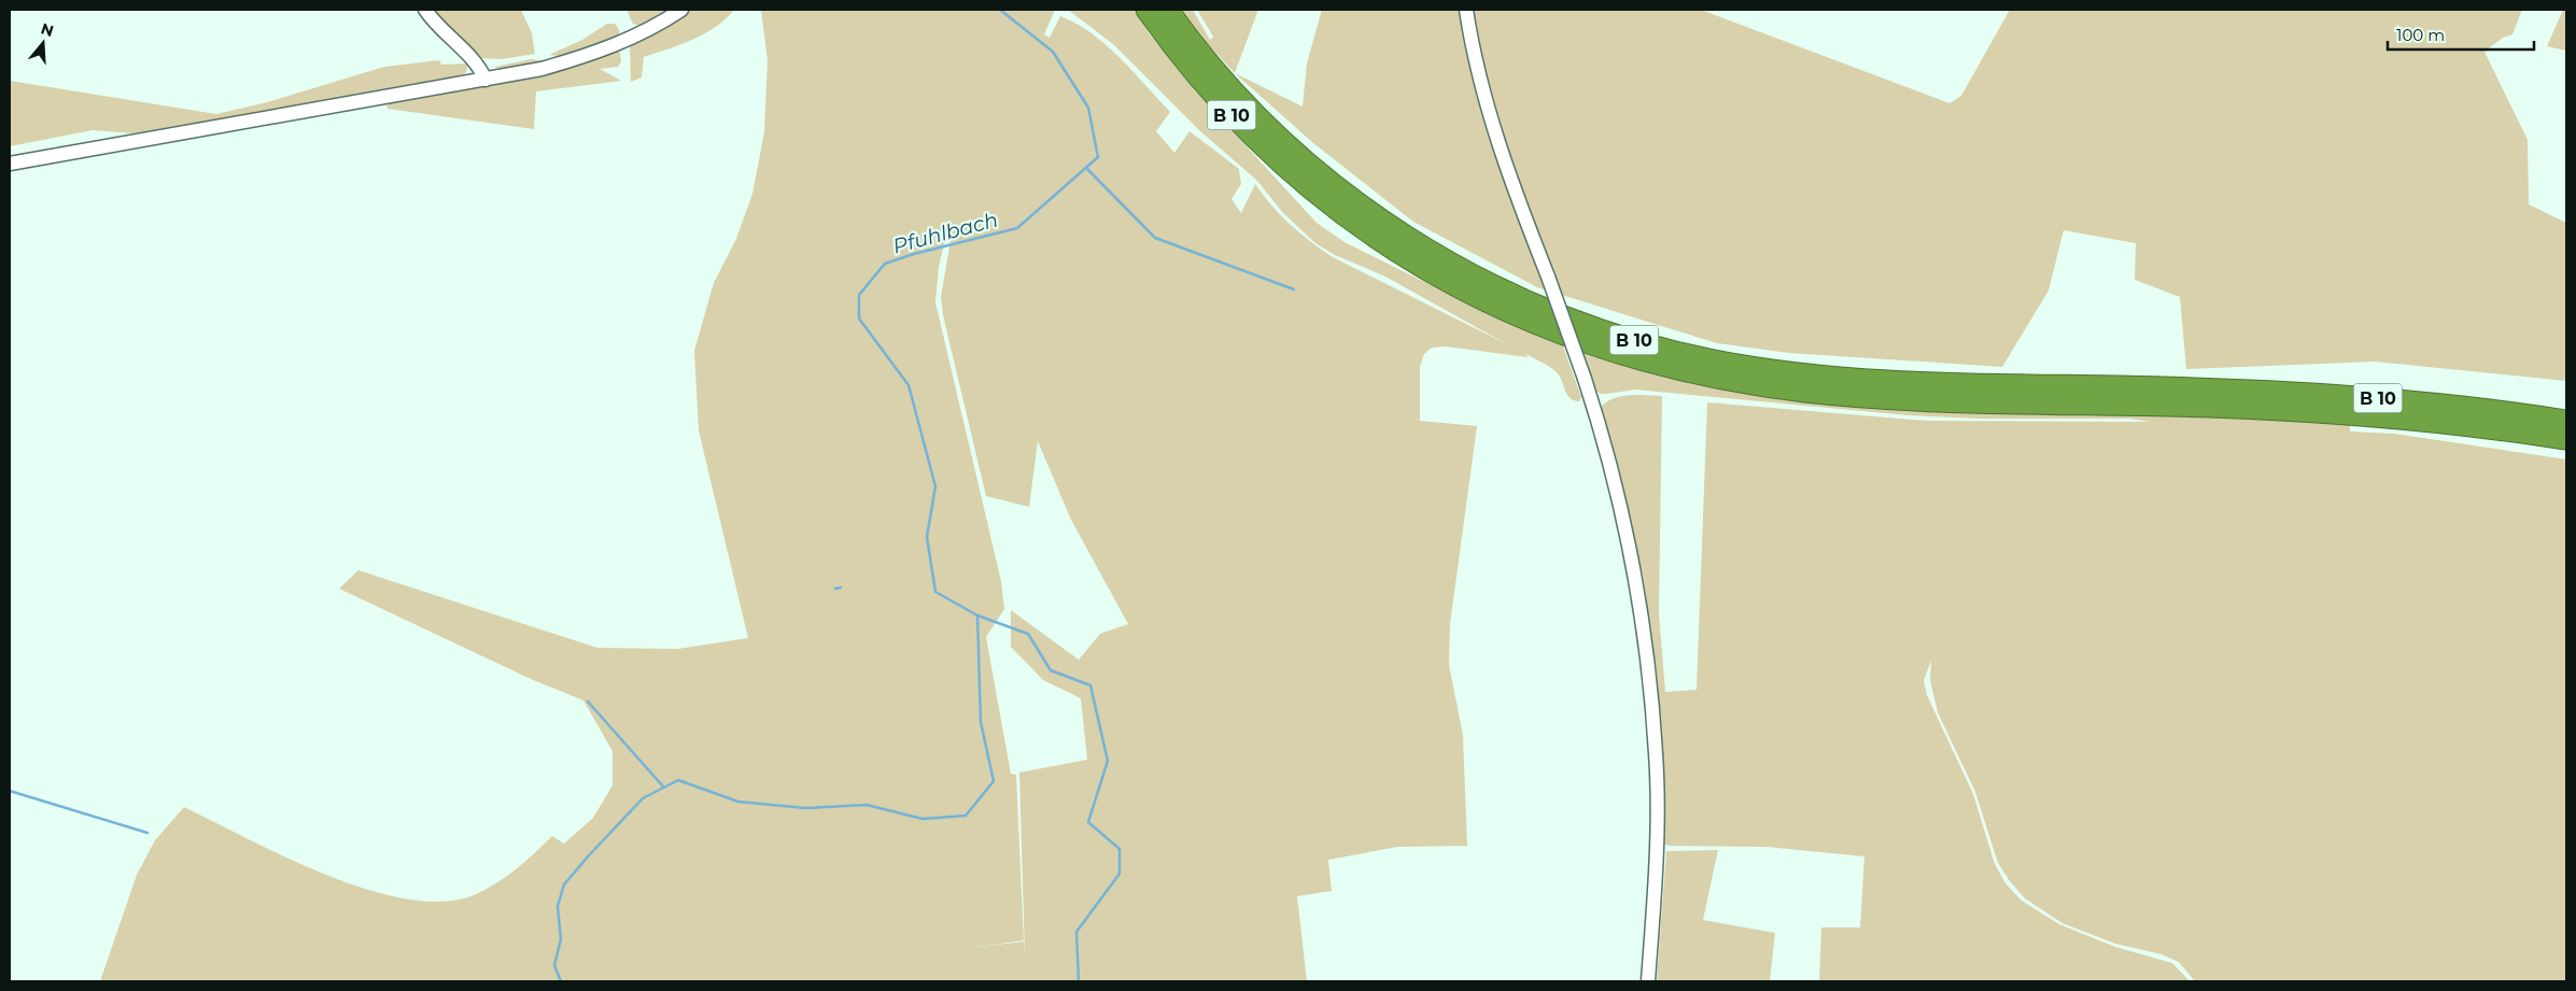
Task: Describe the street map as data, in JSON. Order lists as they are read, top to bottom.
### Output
{
  "streets": {
    "highway": ["B 10"]
  },
  "water": ["Pfuhlbach"],
  "scale_bar": "100 m",
  "north": "top"
}
